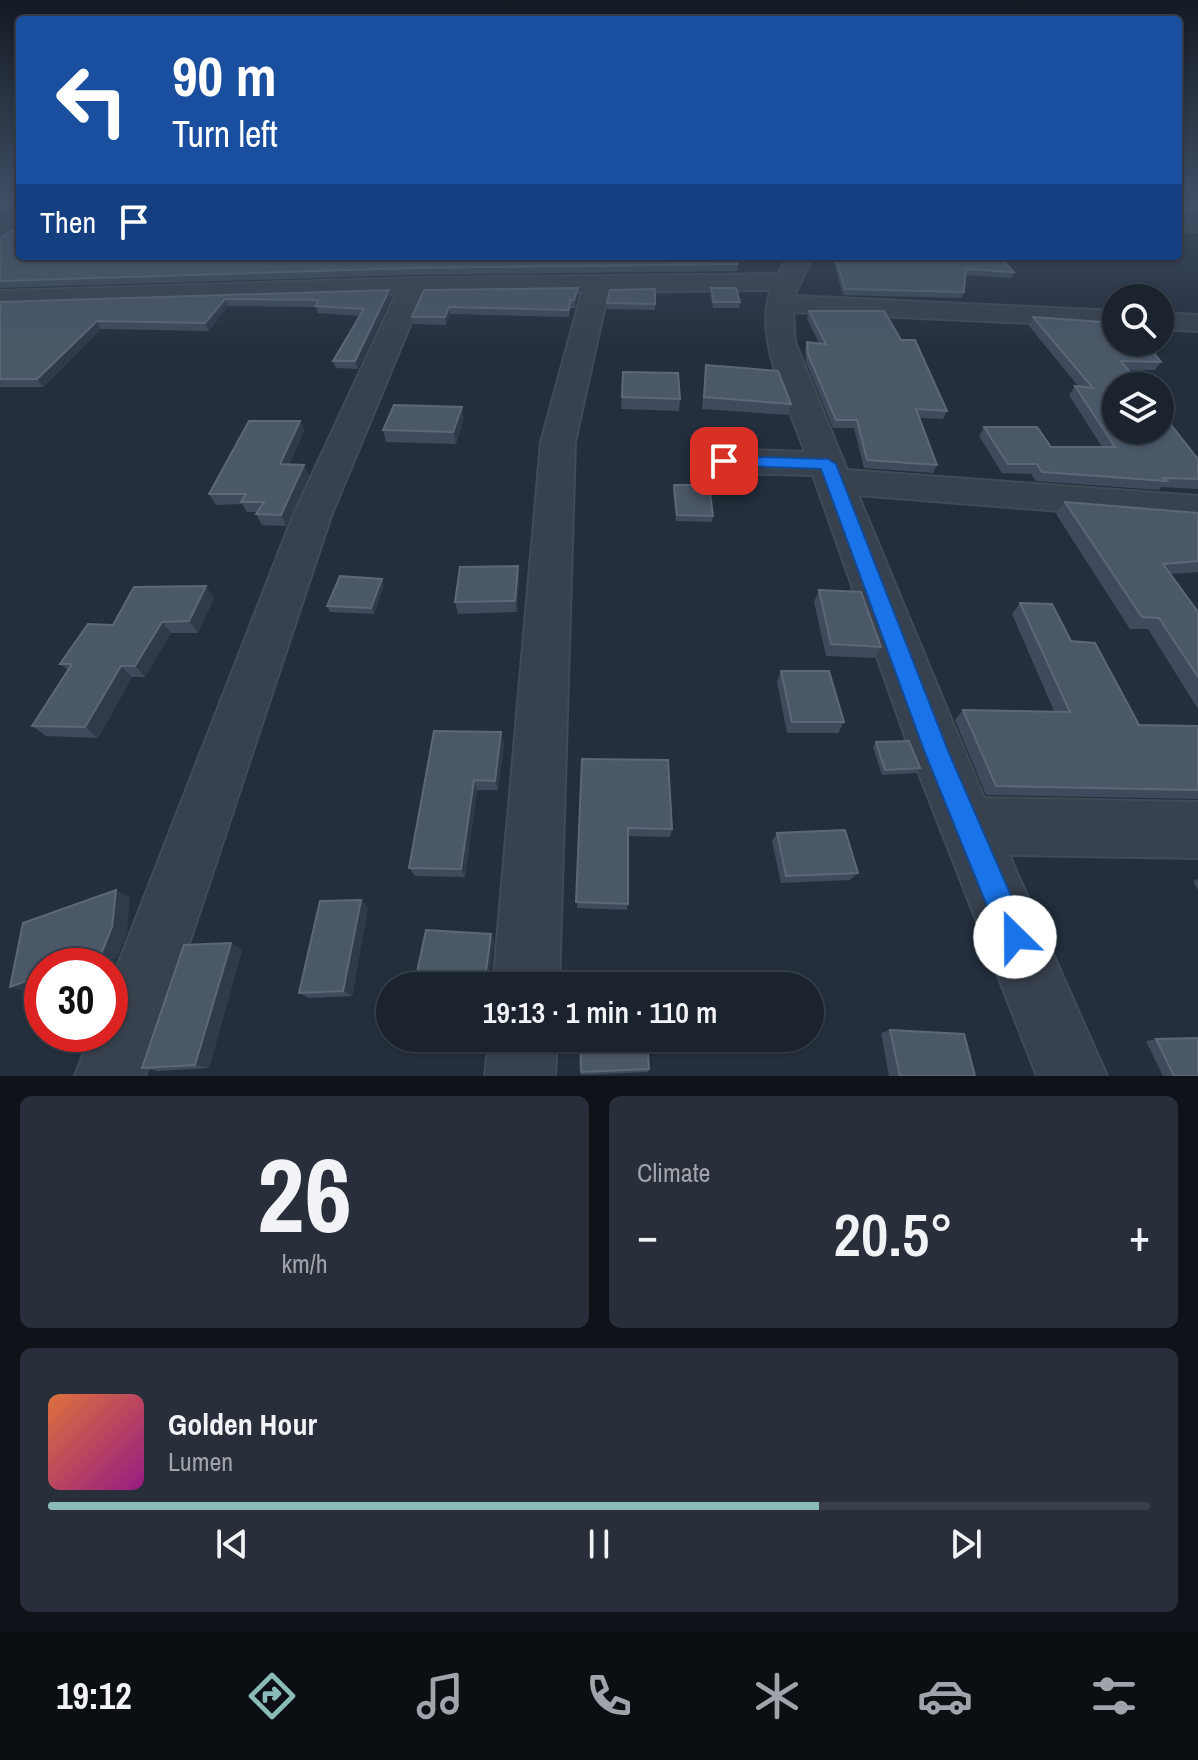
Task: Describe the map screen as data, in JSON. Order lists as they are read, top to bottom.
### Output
{
  "page": {
    "turn": ["90 m", "Turn left"],
    "then": "Then",
    "limit": "30",
    "trip": "19:13 · 1 min · 110 m",
    "tile": [
      ["26", "km/h"],
      "Climate"
    ],
    "heat": ["−", "20.5°", "+"],
    "song": ["Golden Hour", "Lumen"],
    "tabs": "19:12"
  }
}
